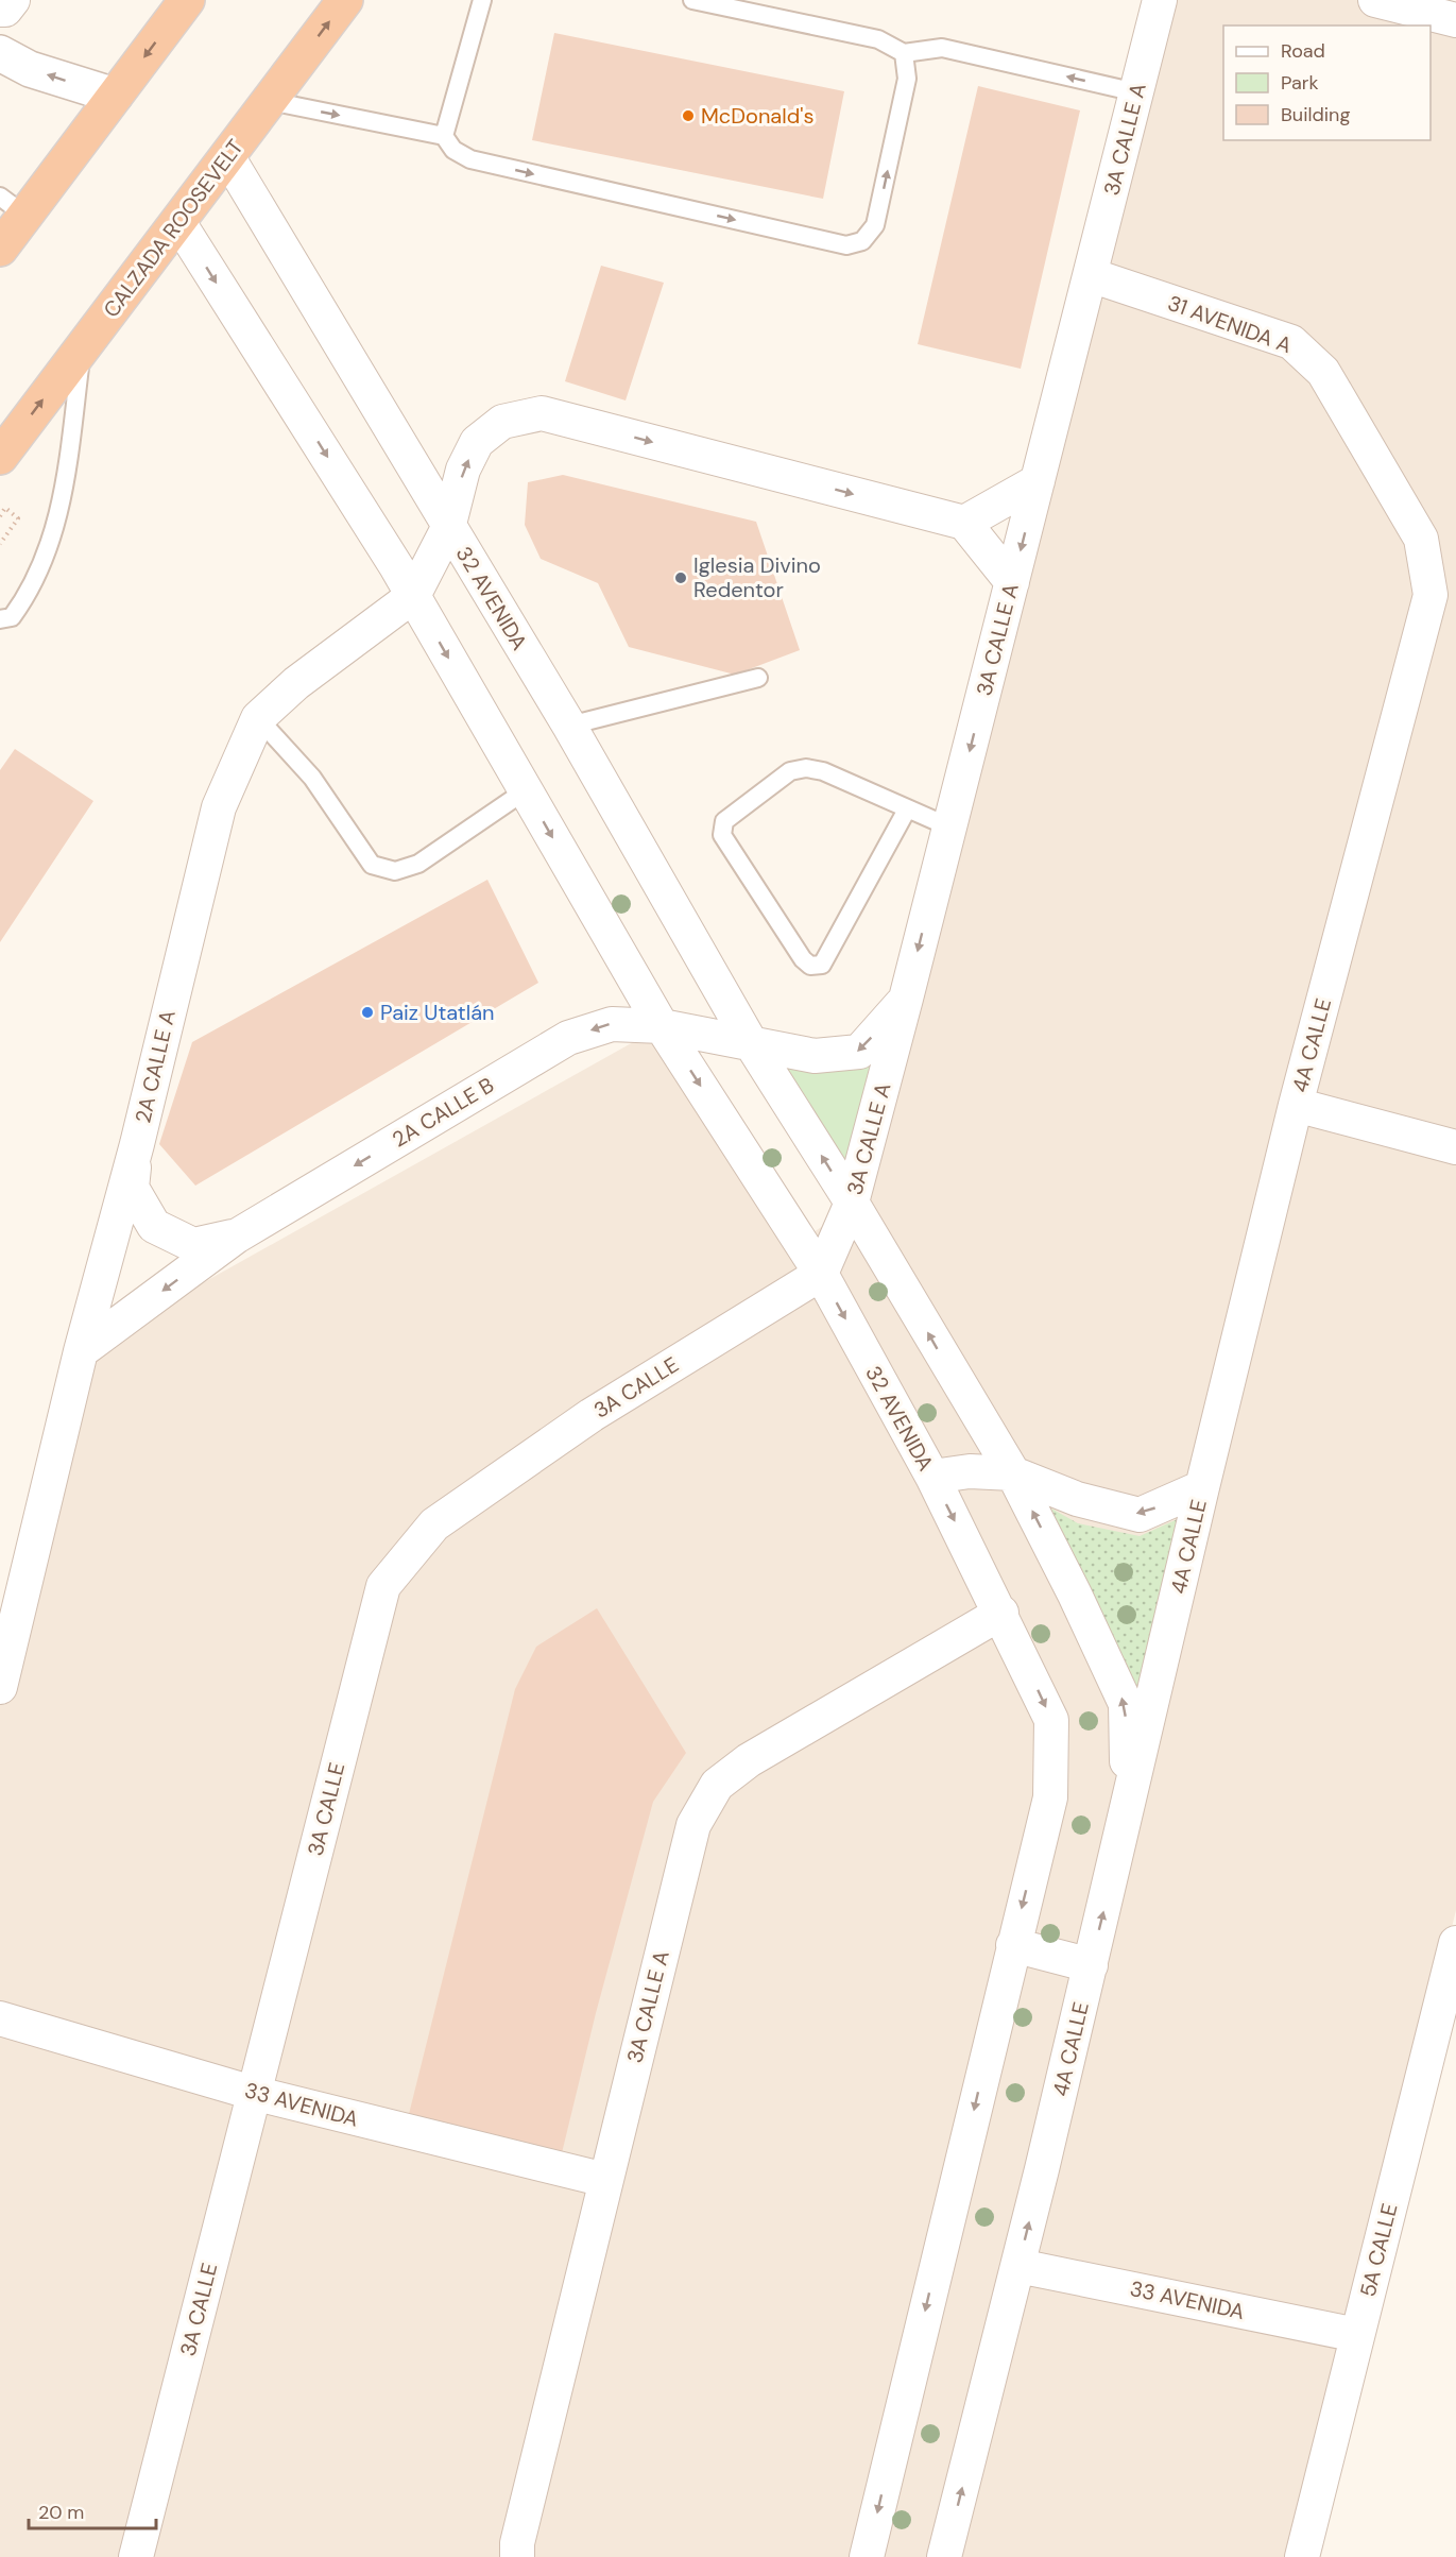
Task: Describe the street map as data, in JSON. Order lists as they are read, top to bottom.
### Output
{
  "streets": {
    "highway": ["CALZADA ROOSEVELT"],
    "street": [
      "3A CALLE A",
      "31 AVENIDA A",
      "32 AVENIDA",
      "4A CALLE",
      "2A CALLE A",
      "2A CALLE B",
      "3A CALLE",
      "33 AVENIDA",
      "5A CALLE"
    ]
  },
  "crossings": [
    ["3A CALLE A", "31 AVENIDA A"],
    ["3A CALLE A", "32 AVENIDA"],
    ["3A CALLE A", "3A CALLE"],
    ["3A CALLE A", "33 AVENIDA"],
    ["CALZADA ROOSEVELT", "32 AVENIDA"],
    ["31 AVENIDA A", "4A CALLE"],
    ["32 AVENIDA", "4A CALLE"],
    ["32 AVENIDA", "2A CALLE A"],
    ["32 AVENIDA", "2A CALLE B"],
    ["32 AVENIDA", "3A CALLE"],
    ["4A CALLE", "33 AVENIDA"],
    ["2A CALLE A", "2A CALLE B"],
    ["3A CALLE", "33 AVENIDA"],
    ["33 AVENIDA", "5A CALLE"]
  ],
  "one_way": ["CALZADA ROOSEVELT", "2A CALLE B"],
  "places": ["McDonald's", "Iglesia Divino Redentor", "Paiz Utatlán"],
  "legend": ["Road", "Park", "Building"],
  "scale_bar": "20 m"
}
